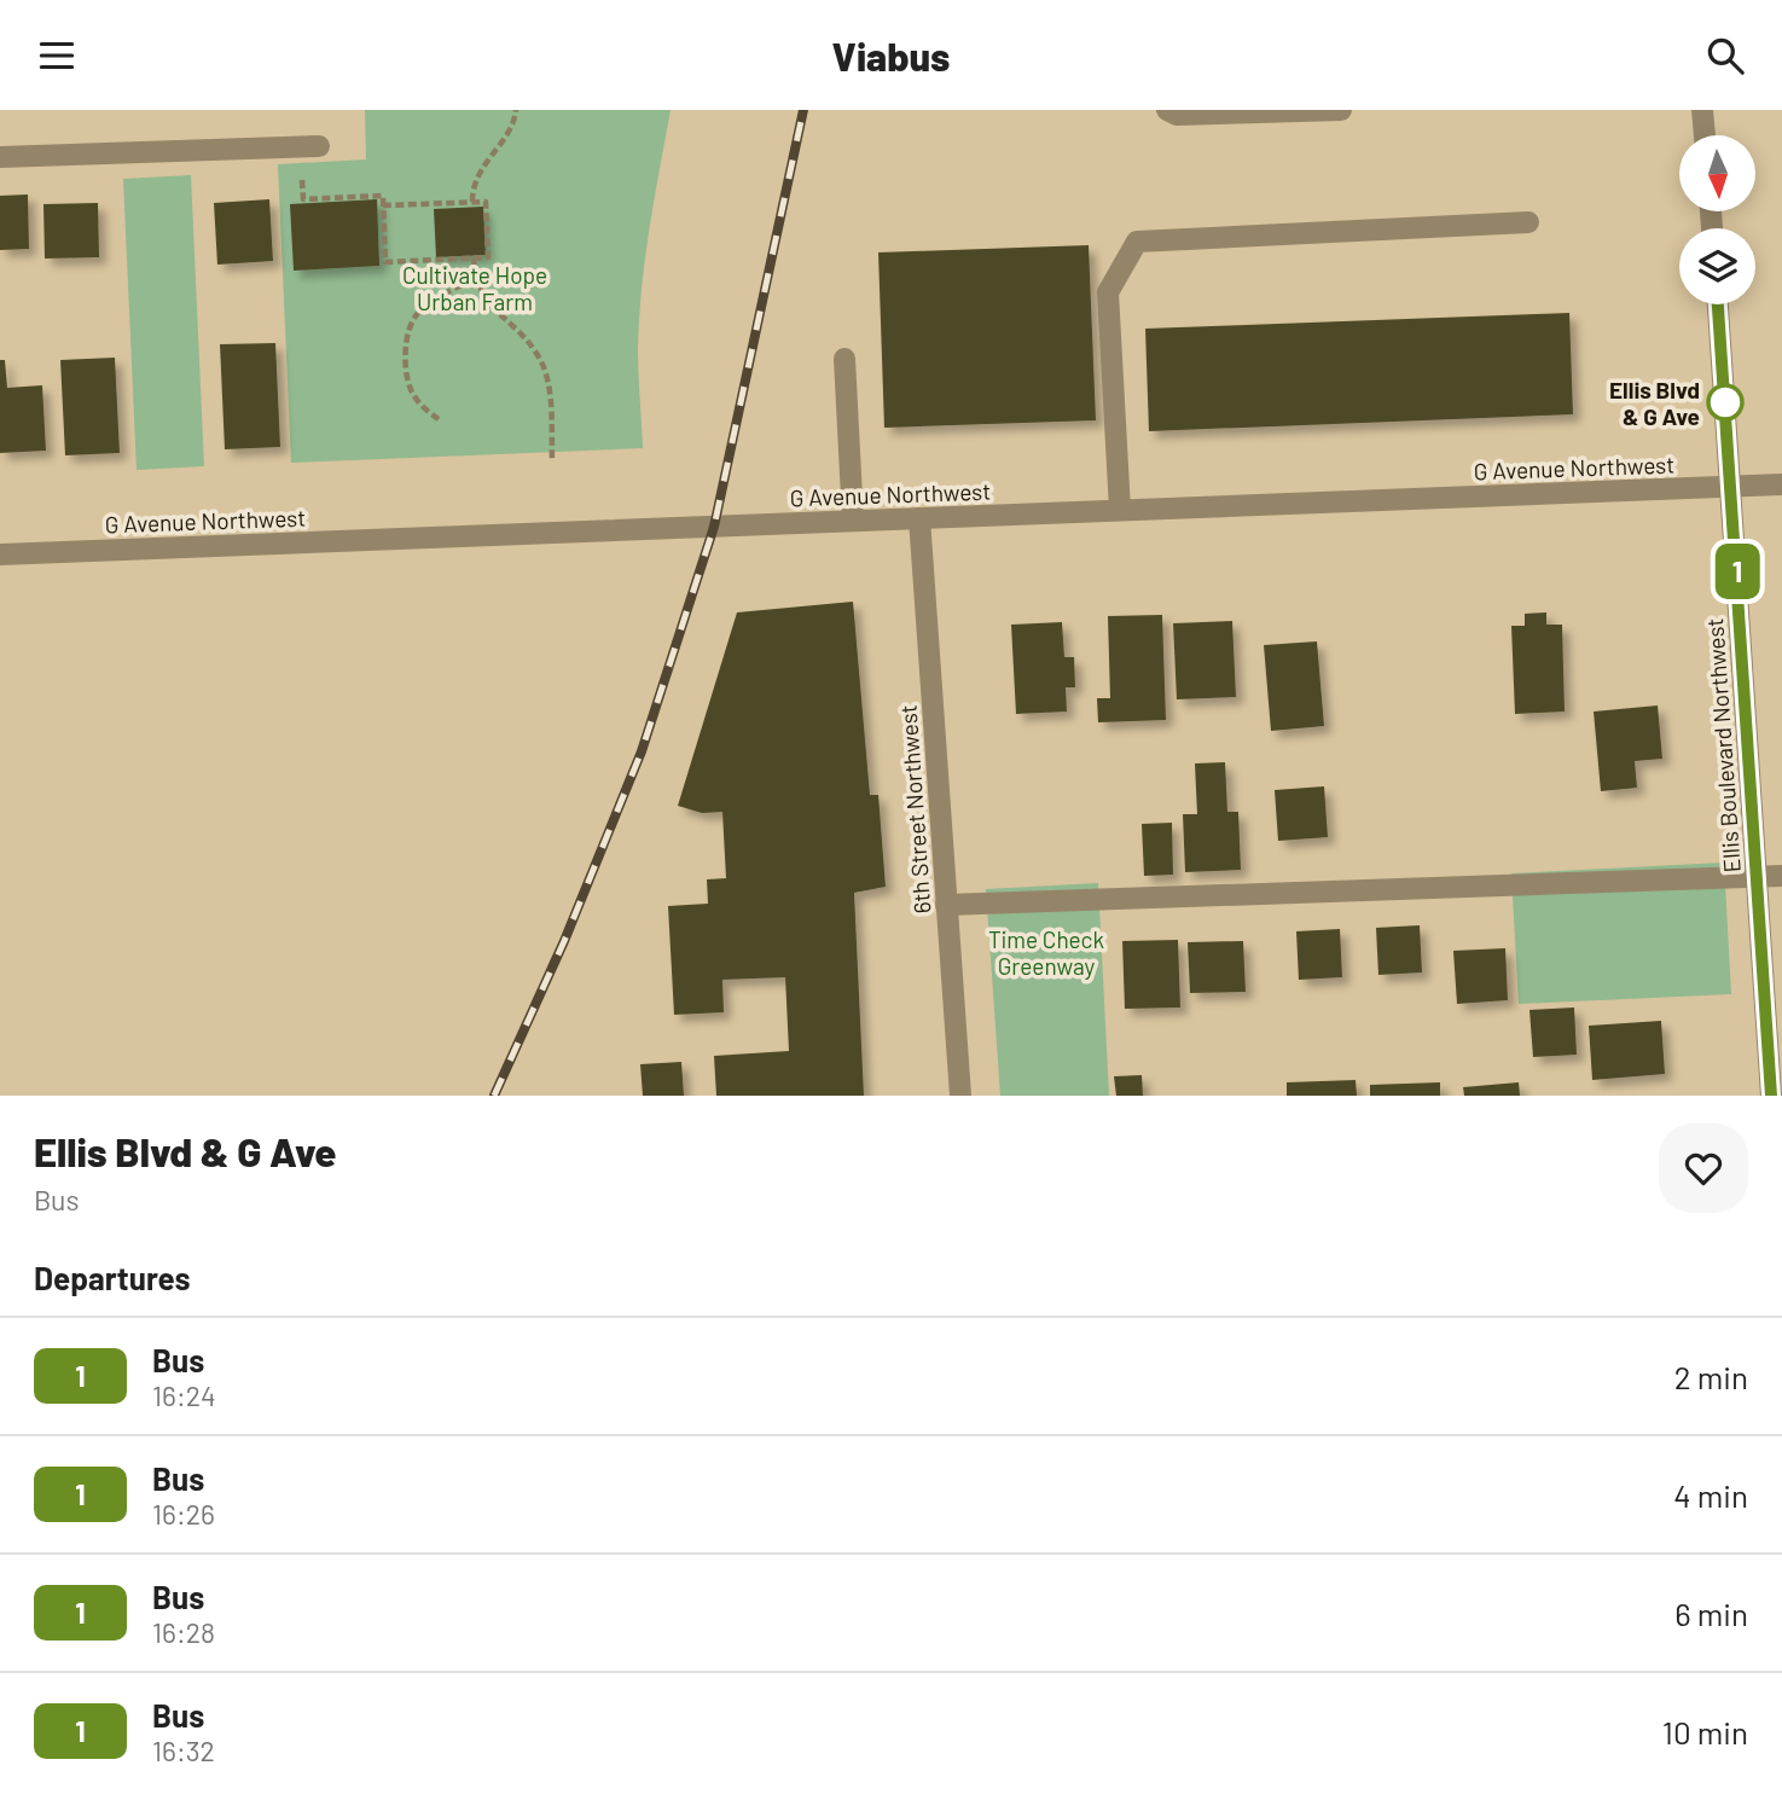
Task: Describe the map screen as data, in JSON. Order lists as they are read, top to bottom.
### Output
{
  "streets": {
    "street": ["G Avenue Northwest", "Ellis Boulevard Northwest", "6th Street Northwest"]
  },
  "crossings": [
    ["G Avenue Northwest", "Ellis Boulevard Northwest"],
    ["G Avenue Northwest", "6th Street Northwest"]
  ],
  "parks": ["Cultivate Hope Urban Farm", "Time Check Greenway"],
  "places": ["Ellis Blvd & G Ave"],
  "lines": ["bus line 1"],
  "north": "bottom",
  "page": {
    "header": "Viabus",
    "on_map": "1",
    "heading": [
      ["Ellis Blvd & G Ave", "Bus"],
      "Departures"
    ],
    "list": [
      {
        "mark": "1",
        "name": "Bus",
        "note": "16:24",
        "value": "2 min"
      },
      {
        "mark": "1",
        "name": "Bus",
        "note": "16:26",
        "value": "4 min"
      },
      {
        "mark": "1",
        "name": "Bus",
        "note": "16:28",
        "value": "6 min"
      },
      {
        "mark": "1",
        "name": "Bus",
        "note": "16:32",
        "value": "10 min"
      }
    ]
  }
}
